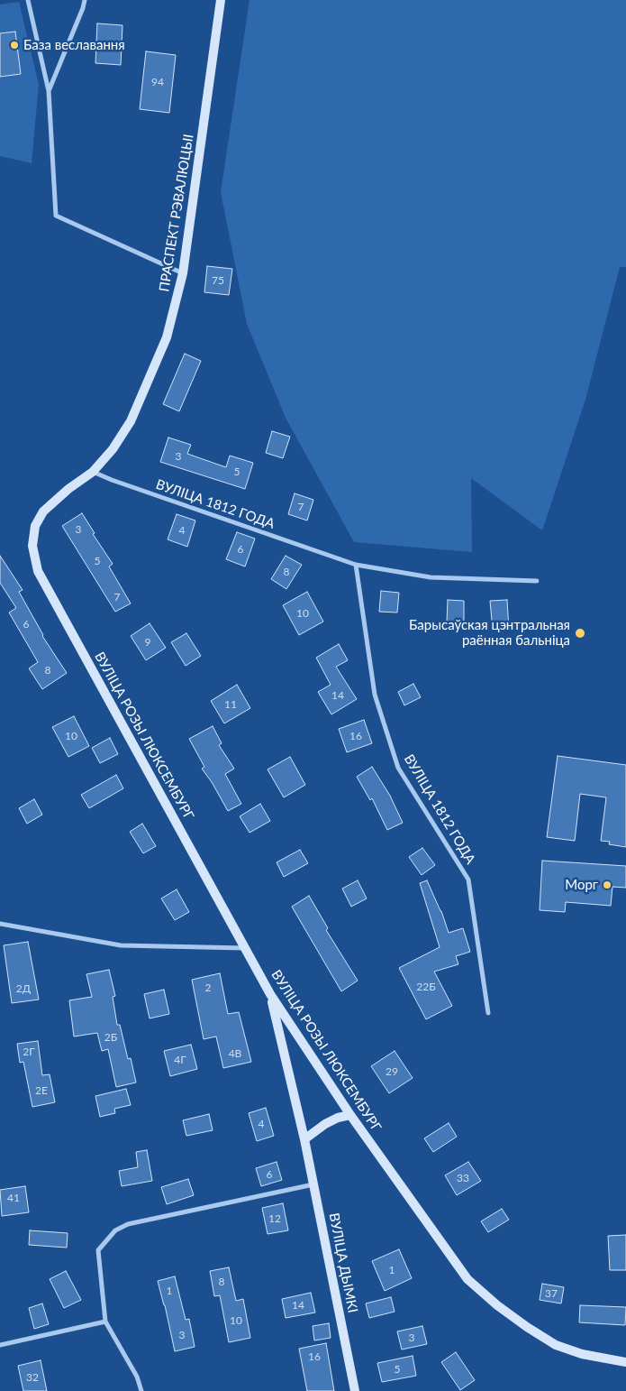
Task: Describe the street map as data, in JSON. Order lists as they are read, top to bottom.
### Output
{
  "streets": {
    "main road": ["ПРАСПЕКТ РЭВАЛЮЦЫІ", "ВУЛІЦА РОЗЫ ЛЮКСЕМБУРГ", "ВУЛІЦА ДЫМКІ"],
    "street": ["ВУЛІЦА 1812 ГОДА"]
  },
  "crossings": [
    ["ПРАСПЕКТ РЭВАЛЮЦЫІ", "ВУЛІЦА 1812 ГОДА"],
    ["ПРАСПЕКТ РЭВАЛЮЦЫІ", "ВУЛІЦА РОЗЫ ЛЮКСЕМБУРГ"],
    ["ВУЛІЦА РОЗЫ ЛЮКСЕМБУРГ", "ВУЛІЦА ДЫМКІ"]
  ],
  "places": ["База веславання", "Барысаўская цэнтральная раённая бальніца", "Морг"],
  "house_numbers": [
    "94",
    "75",
    "3",
    "5",
    "7",
    "3",
    "4",
    "6",
    "5",
    "8",
    "7",
    "10",
    "6",
    "9",
    "8",
    "14",
    "11",
    "10",
    "16",
    "22Б",
    "2",
    "2Д",
    "2Б",
    "2Г",
    "4В",
    "4Г",
    "29",
    "2Е",
    "4",
    "6",
    "33",
    "41",
    "12",
    "1",
    "8",
    "1",
    "37",
    "14",
    "10",
    "3",
    "3",
    "16",
    "5",
    "32"
  ]
}
